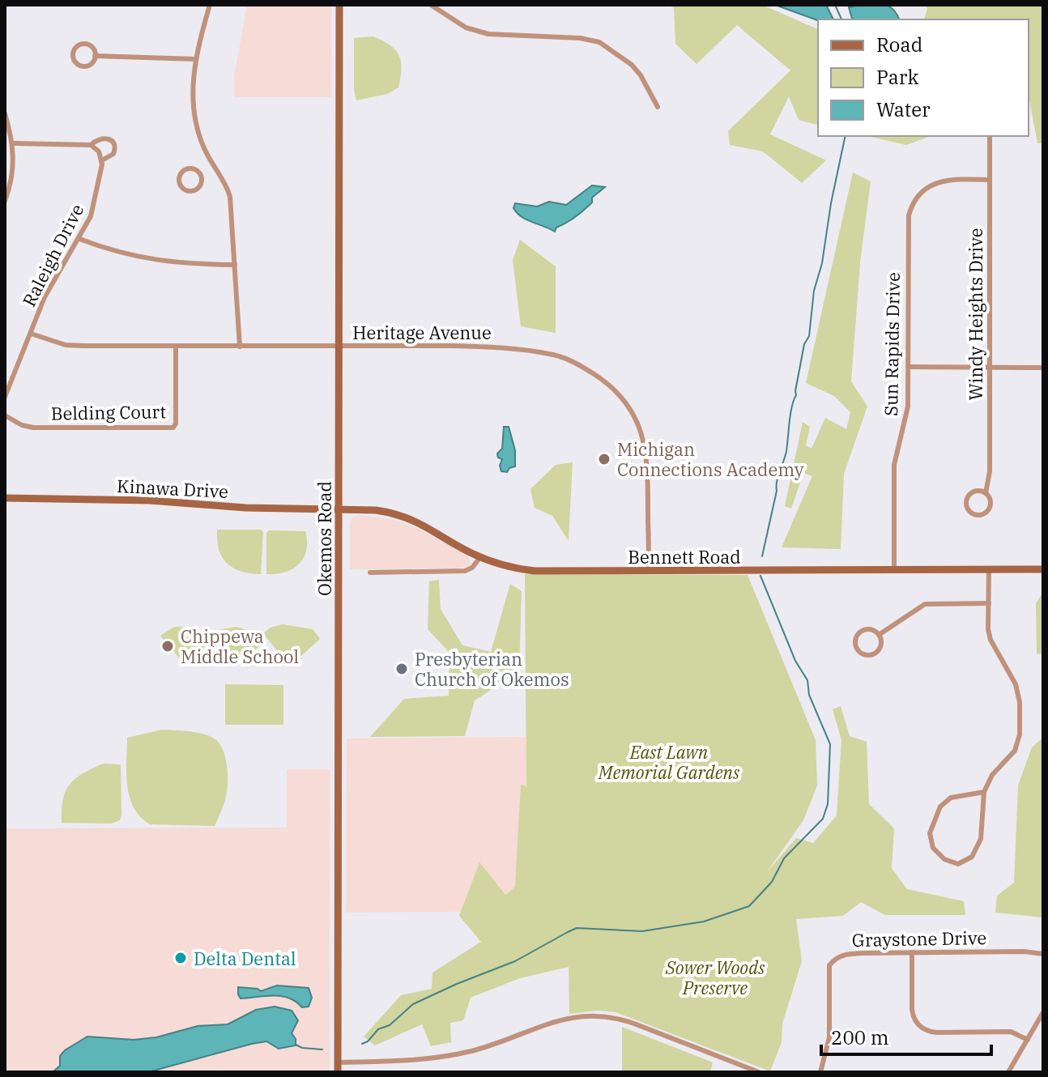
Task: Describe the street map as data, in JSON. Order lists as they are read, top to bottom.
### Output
{
  "streets": {
    "main road": ["Kinawa Drive", "Okemos Road", "Bennett Road"],
    "street": [
      "Raleigh Drive",
      "Windy Heights Drive",
      "Heritage Avenue",
      "Sun Rapids Drive",
      "Belding Court",
      "Graystone Drive"
    ]
  },
  "crossings": [
    ["Raleigh Drive", "Heritage Avenue"],
    ["Windy Heights Drive", "Sun Rapids Drive"],
    ["Heritage Avenue", "Belding Court"],
    ["Heritage Avenue", "Okemos Road"],
    ["Heritage Avenue", "Bennett Road"],
    ["Sun Rapids Drive", "Bennett Road"],
    ["Kinawa Drive", "Okemos Road"],
    ["Kinawa Drive", "Bennett Road"],
    ["Okemos Road", "Bennett Road"]
  ],
  "parks": ["East Lawn Memorial Gardens", "Sower Woods Preserve"],
  "places": [
    "Michigan Connections Academy",
    "Chippewa Middle School",
    "Presbyterian Church of Okemos",
    "Delta Dental"
  ],
  "legend": ["Road", "Park", "Water"],
  "scale_bar": "200 m"
}
